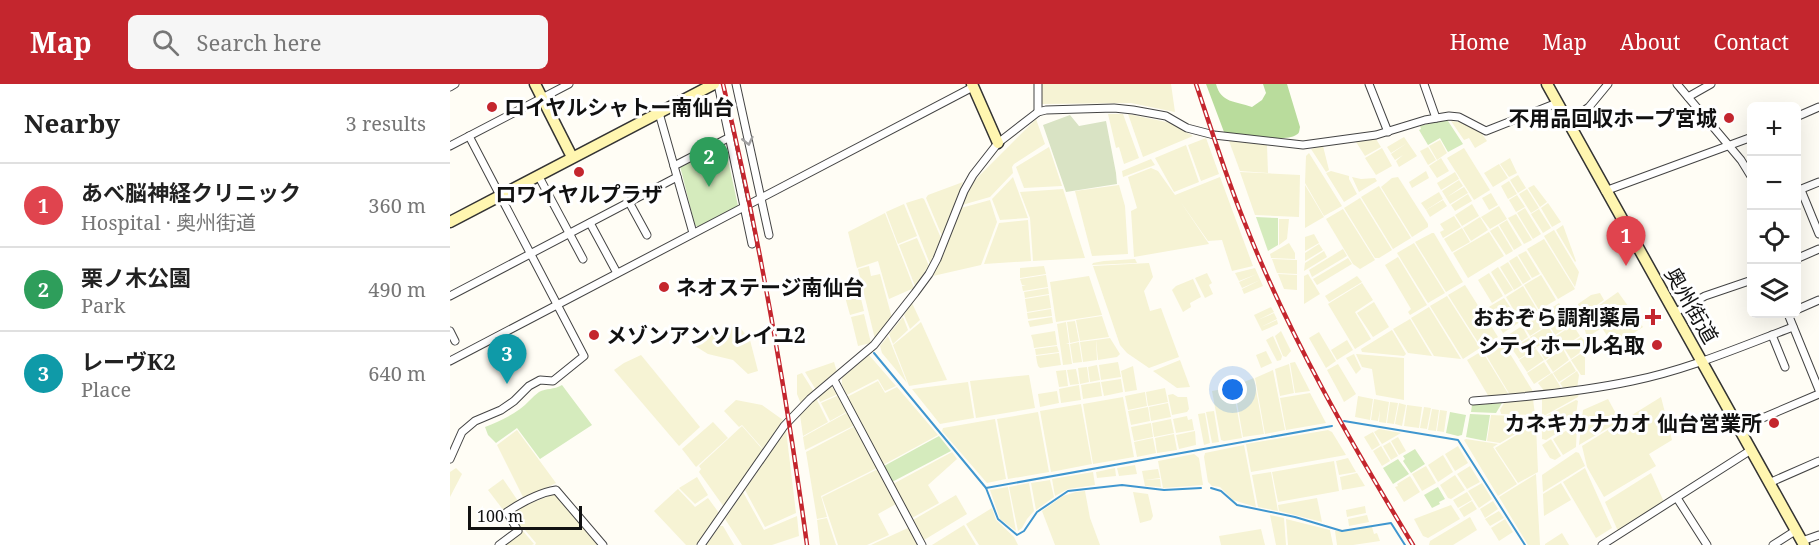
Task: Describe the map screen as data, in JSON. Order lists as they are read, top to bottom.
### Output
{
  "streets": {
    "main road": ["奥州街道"]
  },
  "places": {
    "other": [
      "ロイヤルシャトー南仙台",
      "不用品回収ホープ宮城",
      "ロワイヤルプラザ",
      "ネオステージ南仙台",
      "メゾンアンソレイユ2",
      "シティホール名取",
      "カネキカナカオ 仙台営業所"
    ],
    "health": ["おおぞら調剤薬局"]
  },
  "scale_bar": "100 m",
  "page": {
    "header": "Map",
    "search": "Search here",
    "nav": [
      "Home",
      "Map",
      "About",
      "Contact"
    ],
    "heading": ["Nearby", "3 results"],
    "map_buttons": ["+", "−"],
    "pins": ["2", "1", "3"],
    "list": [
      {
        "mark": "1",
        "name": "あべ脳神経クリニック",
        "note": "Hospital · 奥州街道",
        "value": "360 m"
      },
      {
        "mark": "2",
        "name": "栗ノ木公園",
        "note": "Park",
        "value": "490 m"
      },
      {
        "mark": "3",
        "name": "レーヴK2",
        "note": "Place",
        "value": "640 m"
      }
    ],
    "scale": "100 m"
  }
}
